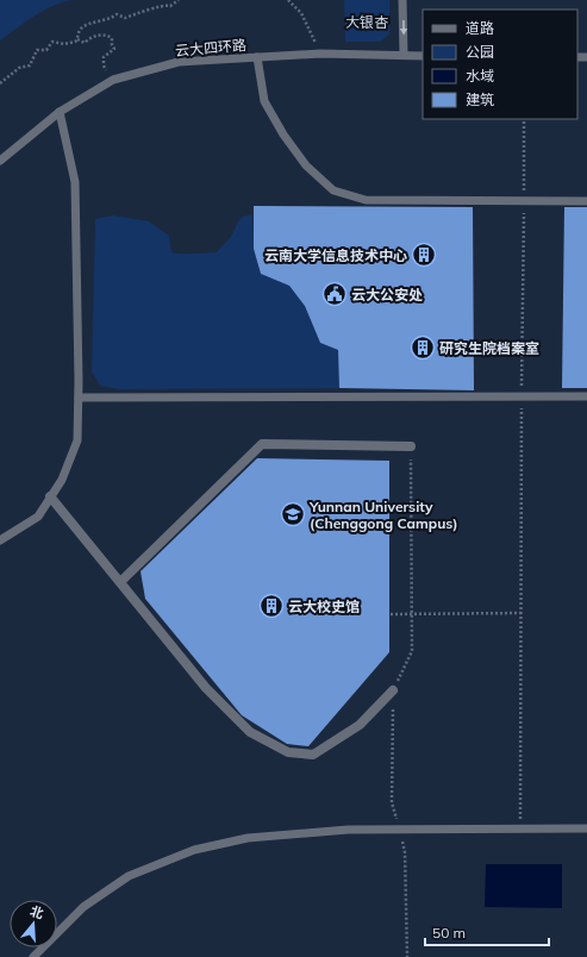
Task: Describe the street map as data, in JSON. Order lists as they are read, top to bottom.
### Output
{
  "streets": {
    "lane": ["云大四环路"]
  },
  "parks": ["大银杏"],
  "places": {
    "building": ["云南大学信息技术中心", "研究生院档案室", "云大校史馆"],
    "public building": ["云大公安处"],
    "school or university": ["Yunnan University (Chenggong Campus)"]
  },
  "legend": [
    "道路",
    "公园",
    "水域",
    "建筑"
  ],
  "scale_bar": "50 m",
  "north": "top"
}
